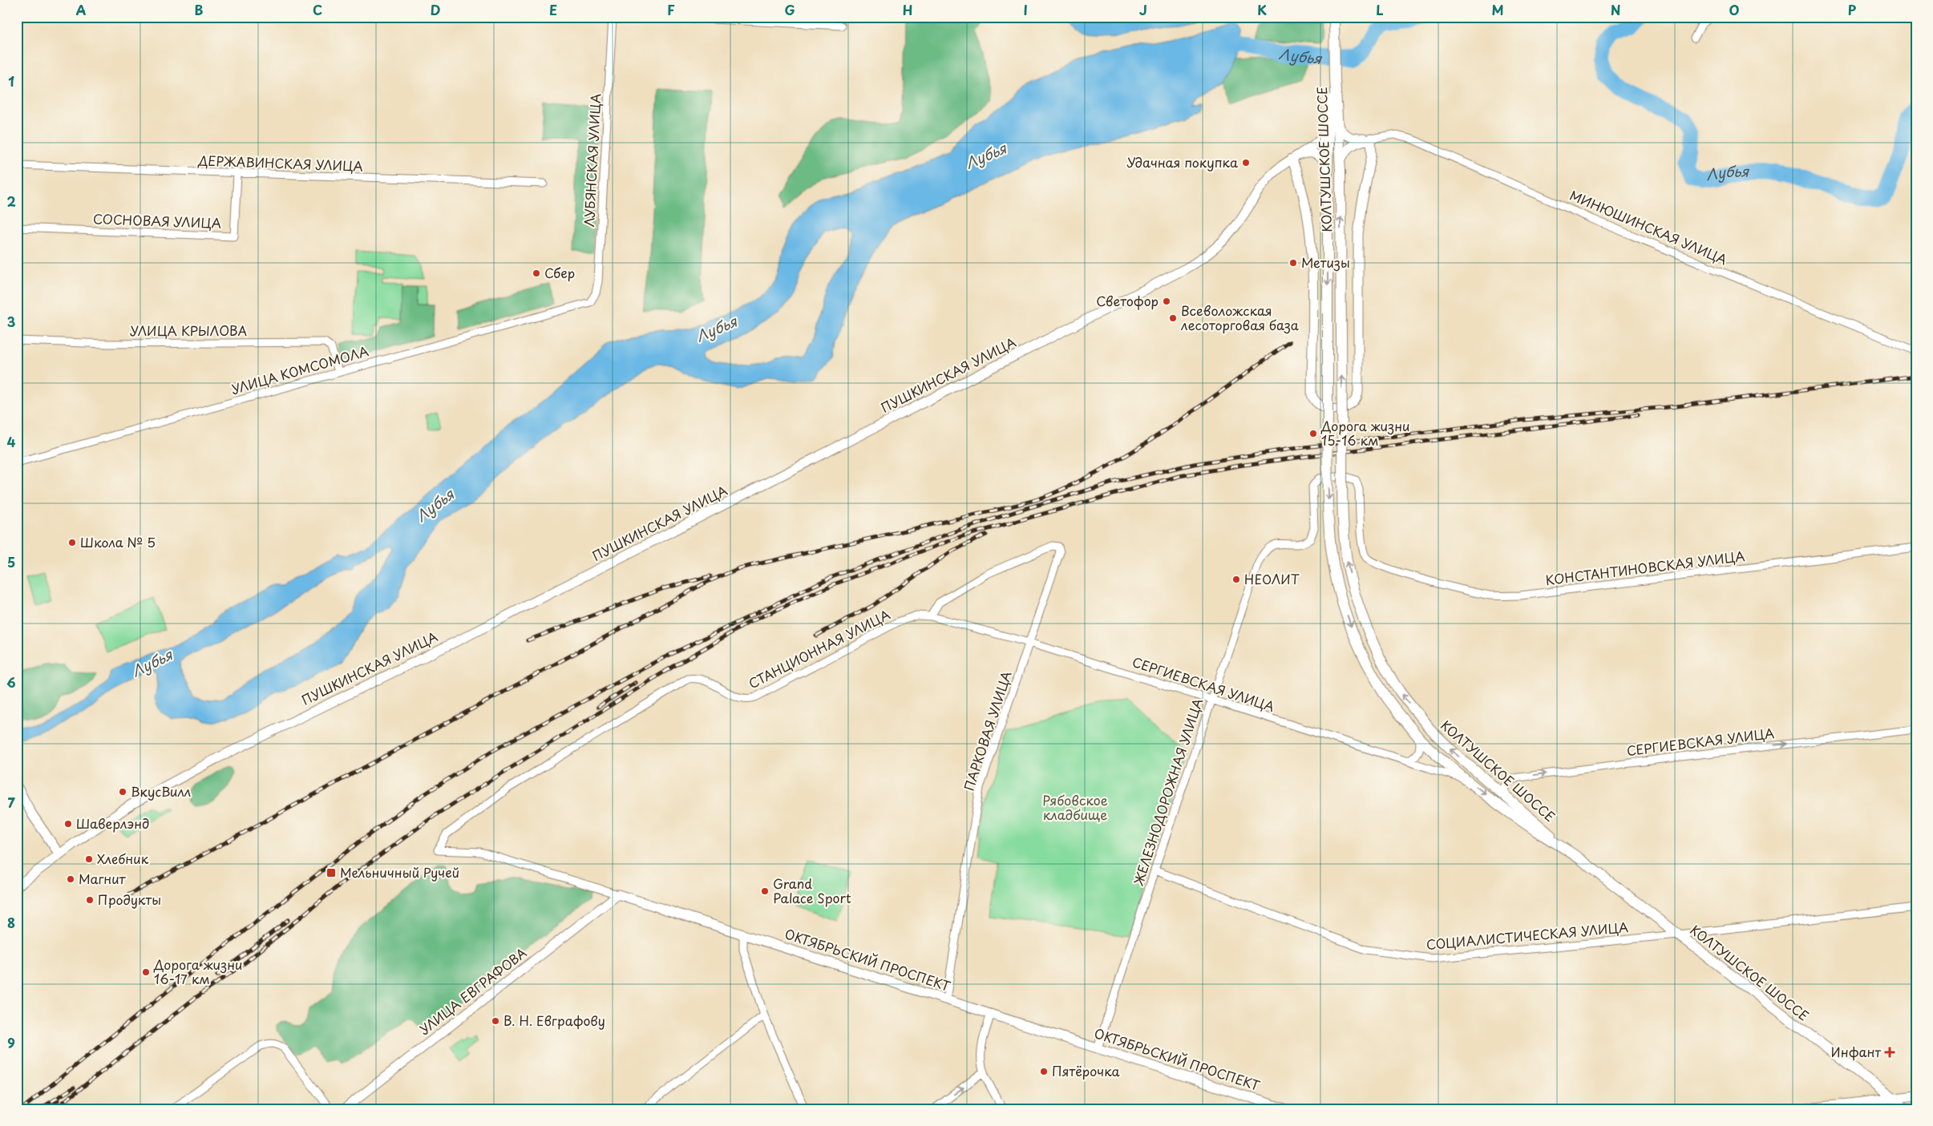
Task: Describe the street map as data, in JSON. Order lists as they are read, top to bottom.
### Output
{
  "streets": {
    "main road": ["КОЛТУШСКОЕ ШОССЕ"],
    "street": [
      "ЛУБЯНСКАЯ УЛИЦА",
      "ДЕРЖАВИНСКАЯ УЛИЦА",
      "СОСНОВАЯ УЛИЦА",
      "МИНЮШИНСКАЯ УЛИЦА",
      "УЛИЦА КРЫЛОВА",
      "УЛИЦА КОМСОМОЛА",
      "ПУШКИНСКАЯ УЛИЦА",
      "КОНСТАНТИНОВСКАЯ УЛИЦА",
      "СТАНЦИОННАЯ УЛИЦА",
      "СЕРГИЕВСКАЯ УЛИЦА",
      "ПАРКОВАЯ УЛИЦА",
      "ЖЕЛЕЗНОДОРОЖНАЯ УЛИЦА",
      "СОЦИАЛИСТИЧЕСКАЯ УЛИЦА",
      "ОКТЯБРЬСКИЙ ПРОСПЕКТ",
      "УЛИЦА ЕВГРАФОВА"
    ]
  },
  "crossings": [
    ["КОЛТУШСКОЕ ШОССЕ", "МИНЮШИНСКАЯ УЛИЦА"],
    ["КОЛТУШСКОЕ ШОССЕ", "ПУШКИНСКАЯ УЛИЦА"],
    ["КОЛТУШСКОЕ ШОССЕ", "СЕРГИЕВСКАЯ УЛИЦА"],
    ["КОЛТУШСКОЕ ШОССЕ", "СОЦИАЛИСТИЧЕСКАЯ УЛИЦА"],
    ["ЛУБЯНСКАЯ УЛИЦА", "УЛИЦА КОМСОМОЛА"],
    ["ДЕРЖАВИНСКАЯ УЛИЦА", "СОСНОВАЯ УЛИЦА"],
    ["МИНЮШИНСКАЯ УЛИЦА", "ПУШКИНСКАЯ УЛИЦА"],
    ["УЛИЦА КРЫЛОВА", "УЛИЦА КОМСОМОЛА"],
    ["КОНСТАНТИНОВСКАЯ УЛИЦА", "ЖЕЛЕЗНОДОРОЖНАЯ УЛИЦА"],
    ["СТАНЦИОННАЯ УЛИЦА", "СЕРГИЕВСКАЯ УЛИЦА"],
    ["СТАНЦИОННАЯ УЛИЦА", "ПАРКОВАЯ УЛИЦА"],
    ["СТАНЦИОННАЯ УЛИЦА", "ОКТЯБРЬСКИЙ ПРОСПЕКТ"],
    ["СЕРГИЕВСКАЯ УЛИЦА", "ПАРКОВАЯ УЛИЦА"],
    ["СЕРГИЕВСКАЯ УЛИЦА", "ЖЕЛЕЗНОДОРОЖНАЯ УЛИЦА"],
    ["ПАРКОВАЯ УЛИЦА", "ОКТЯБРЬСКИЙ ПРОСПЕКТ"],
    ["ЖЕЛЕЗНОДОРОЖНАЯ УЛИЦА", "СОЦИАЛИСТИЧЕСКАЯ УЛИЦА"],
    ["ЖЕЛЕЗНОДОРОЖНАЯ УЛИЦА", "ОКТЯБРЬСКИЙ ПРОСПЕКТ"],
    ["ОКТЯБРЬСКИЙ ПРОСПЕКТ", "УЛИЦА ЕВГРАФОВА"]
  ],
  "one_way": ["СЕРГИЕВСКАЯ УЛИЦА"],
  "water": ["Лубья"],
  "parks": ["Рябовское кладбище"],
  "places": {
    "other": [
      "Удачная покупка",
      "Метизы",
      "Сбер",
      "Светофор",
      "Всеволожская лесоторговая база",
      "Дорога жизни 15-16 км",
      "Школа № 5",
      "НЕОЛИТ",
      "ВкусВилл",
      "Шаверлэнд",
      "Хлебник",
      "Магнит",
      "Grand Palace Sport",
      "Продукты",
      "Дорога жизни 16-17 км",
      "В. Н. Евграфову",
      "Пятёрочка"
    ],
    "transit": ["Мельничный Ручей"],
    "health": ["Инфант"]
  },
  "grid": {
    "columns": [
      "A",
      "B",
      "C",
      "D",
      "E",
      "F",
      "G",
      "H",
      "I",
      "J",
      "K",
      "L",
      "M",
      "N",
      "O",
      "P"
    ],
    "rows": [
      "1",
      "2",
      "3",
      "4",
      "5",
      "6",
      "7",
      "8",
      "9"
    ]
  }
}
